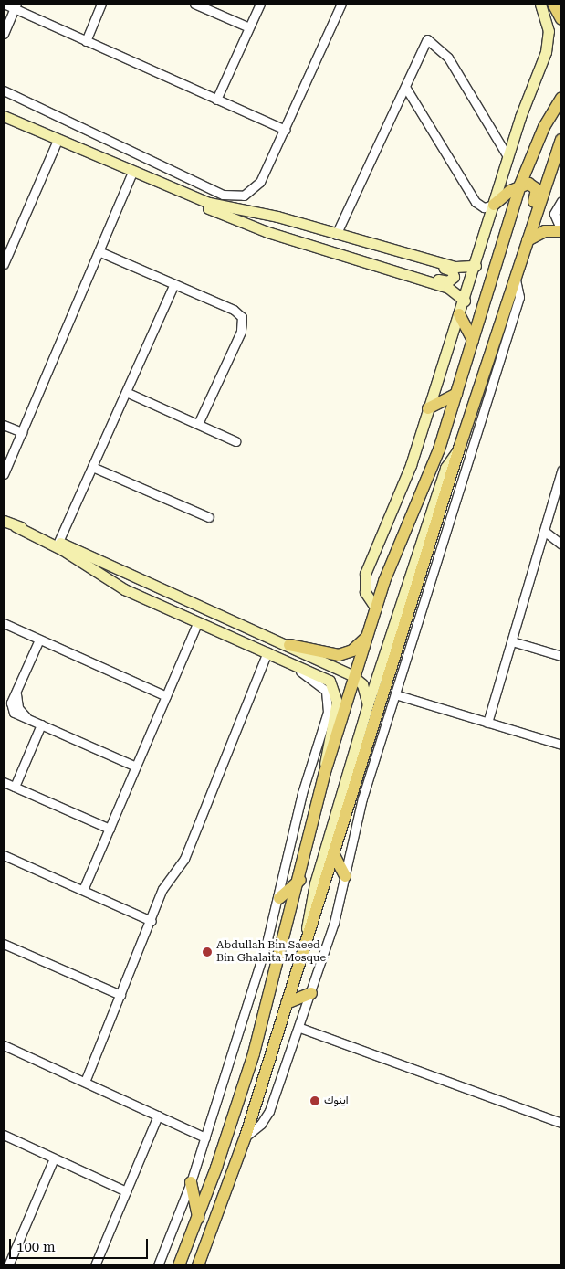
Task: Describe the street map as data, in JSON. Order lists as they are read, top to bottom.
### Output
{
  "places": ["Abdullah Bin Saeed Bin Ghalaita Mosque", "اينوك"],
  "scale_bar": "100 m"
}
